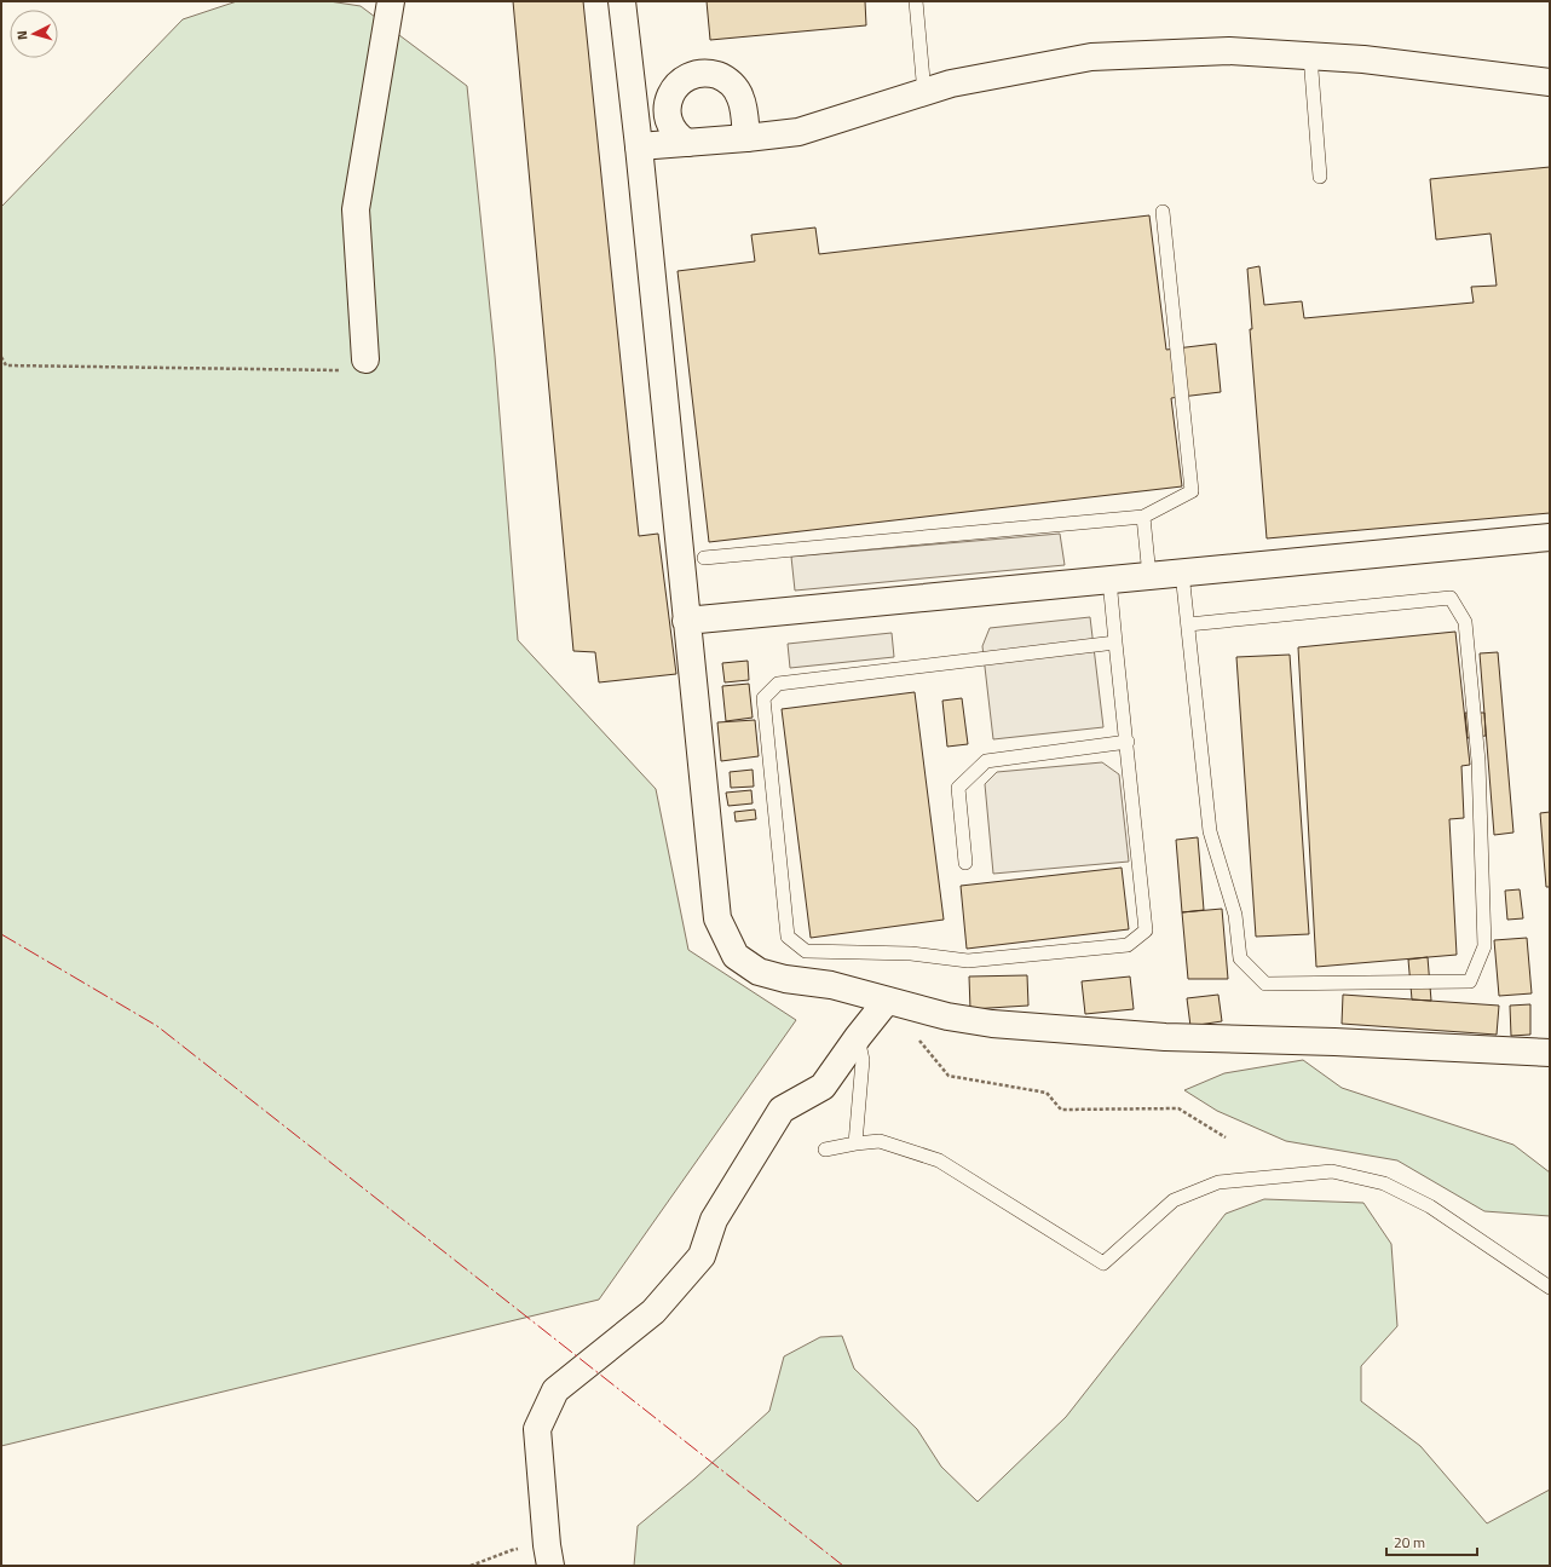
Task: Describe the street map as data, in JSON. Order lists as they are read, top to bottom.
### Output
{
  "scale_bar": "20 m",
  "north": "left"
}
